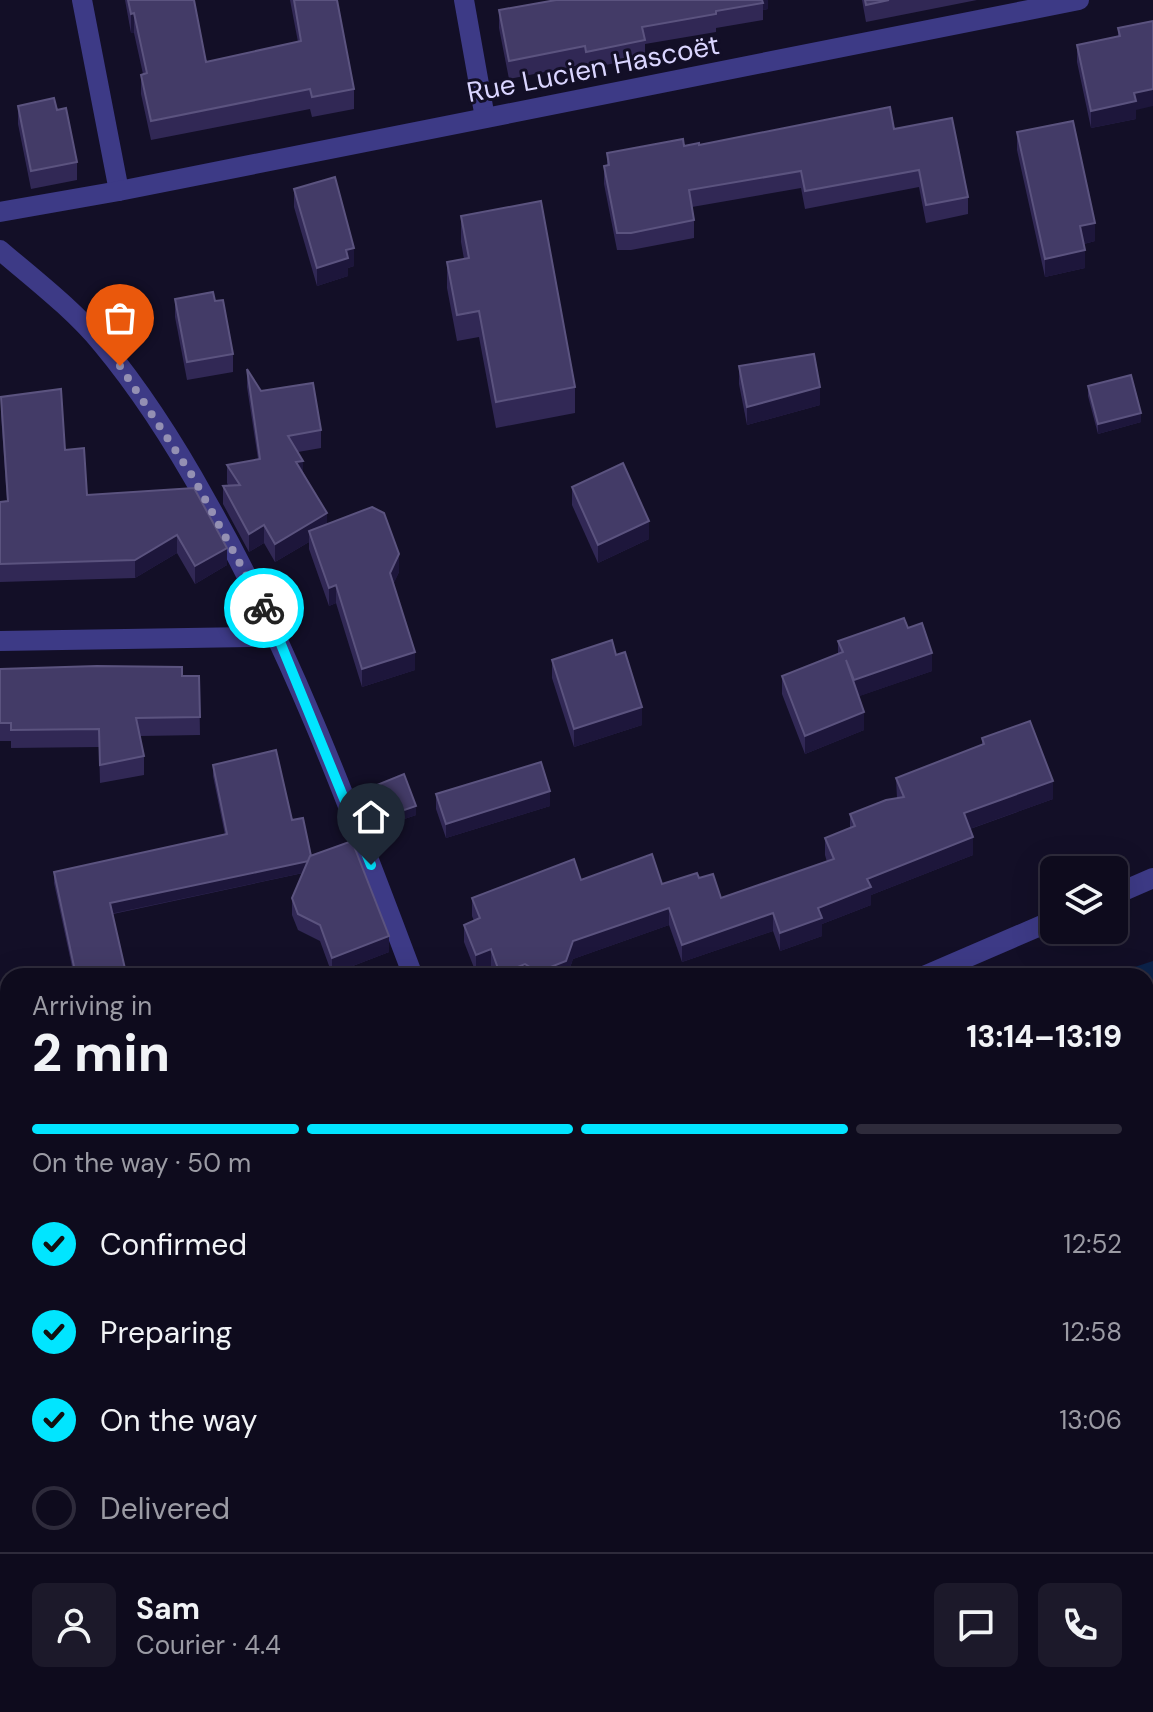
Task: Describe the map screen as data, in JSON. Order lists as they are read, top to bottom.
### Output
{
  "streets": {
    "street": ["Rue Lucien Hascoët"]
  },
  "page": {
    "heading": ["2 min", "Arriving in", "13:14–13:19"],
    "panel": ["Sam", "Courier · 4.4"],
    "bar": "On the way · 50 m",
    "list": [
      ["Confirmed", "12:52"],
      ["Preparing", "12:58"],
      ["On the way", "13:06"],
      "Delivered"
    ]
  }
}
